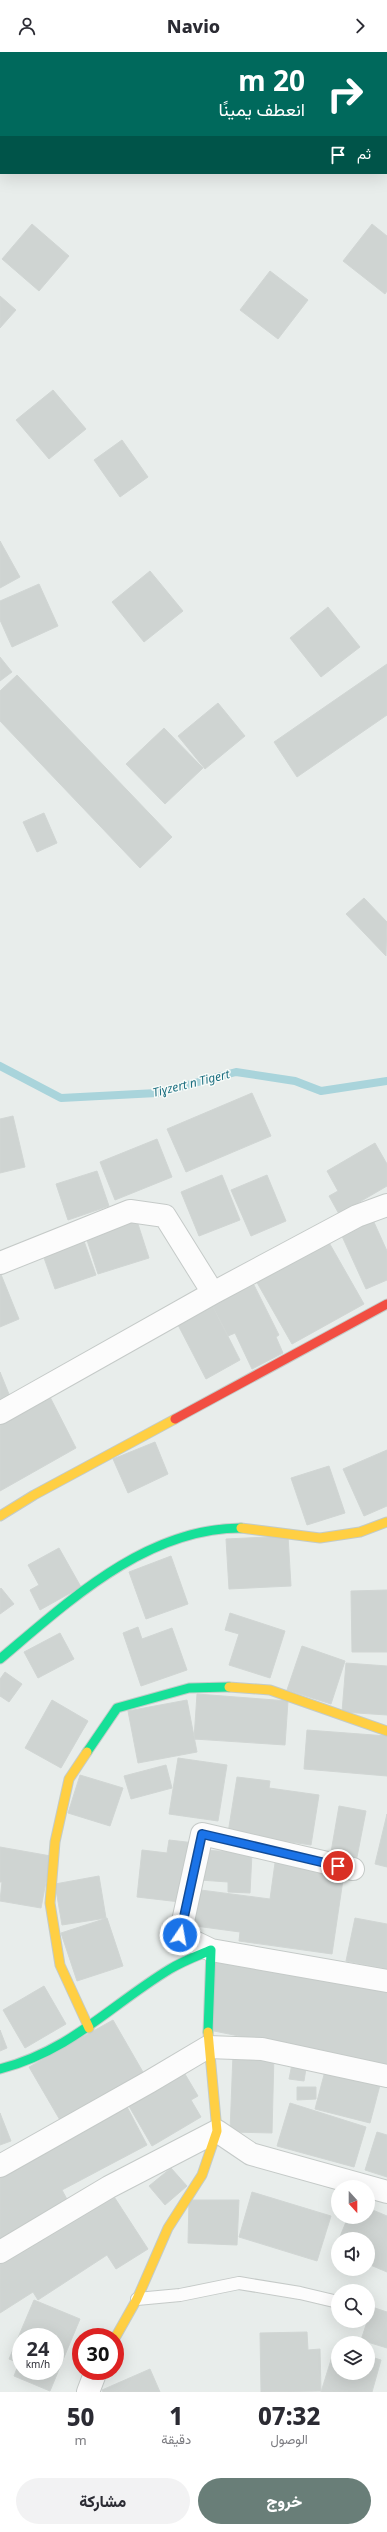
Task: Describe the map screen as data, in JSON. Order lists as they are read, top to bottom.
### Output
{
  "water": ["Tiɣzert n Tigert"],
  "north": "bottom",
  "page": {
    "header": "Navio",
    "turn": ["20 m", "انعطف يمينًا"],
    "then": "ثم",
    "speed": "24 km/h",
    "limit": "30",
    "eta": [
      "07:32",
      "الوصول",
      "1",
      "دقيقة",
      "50",
      "m"
    ],
    "buttons": ["خروج", "مشاركة"]
  }
}
